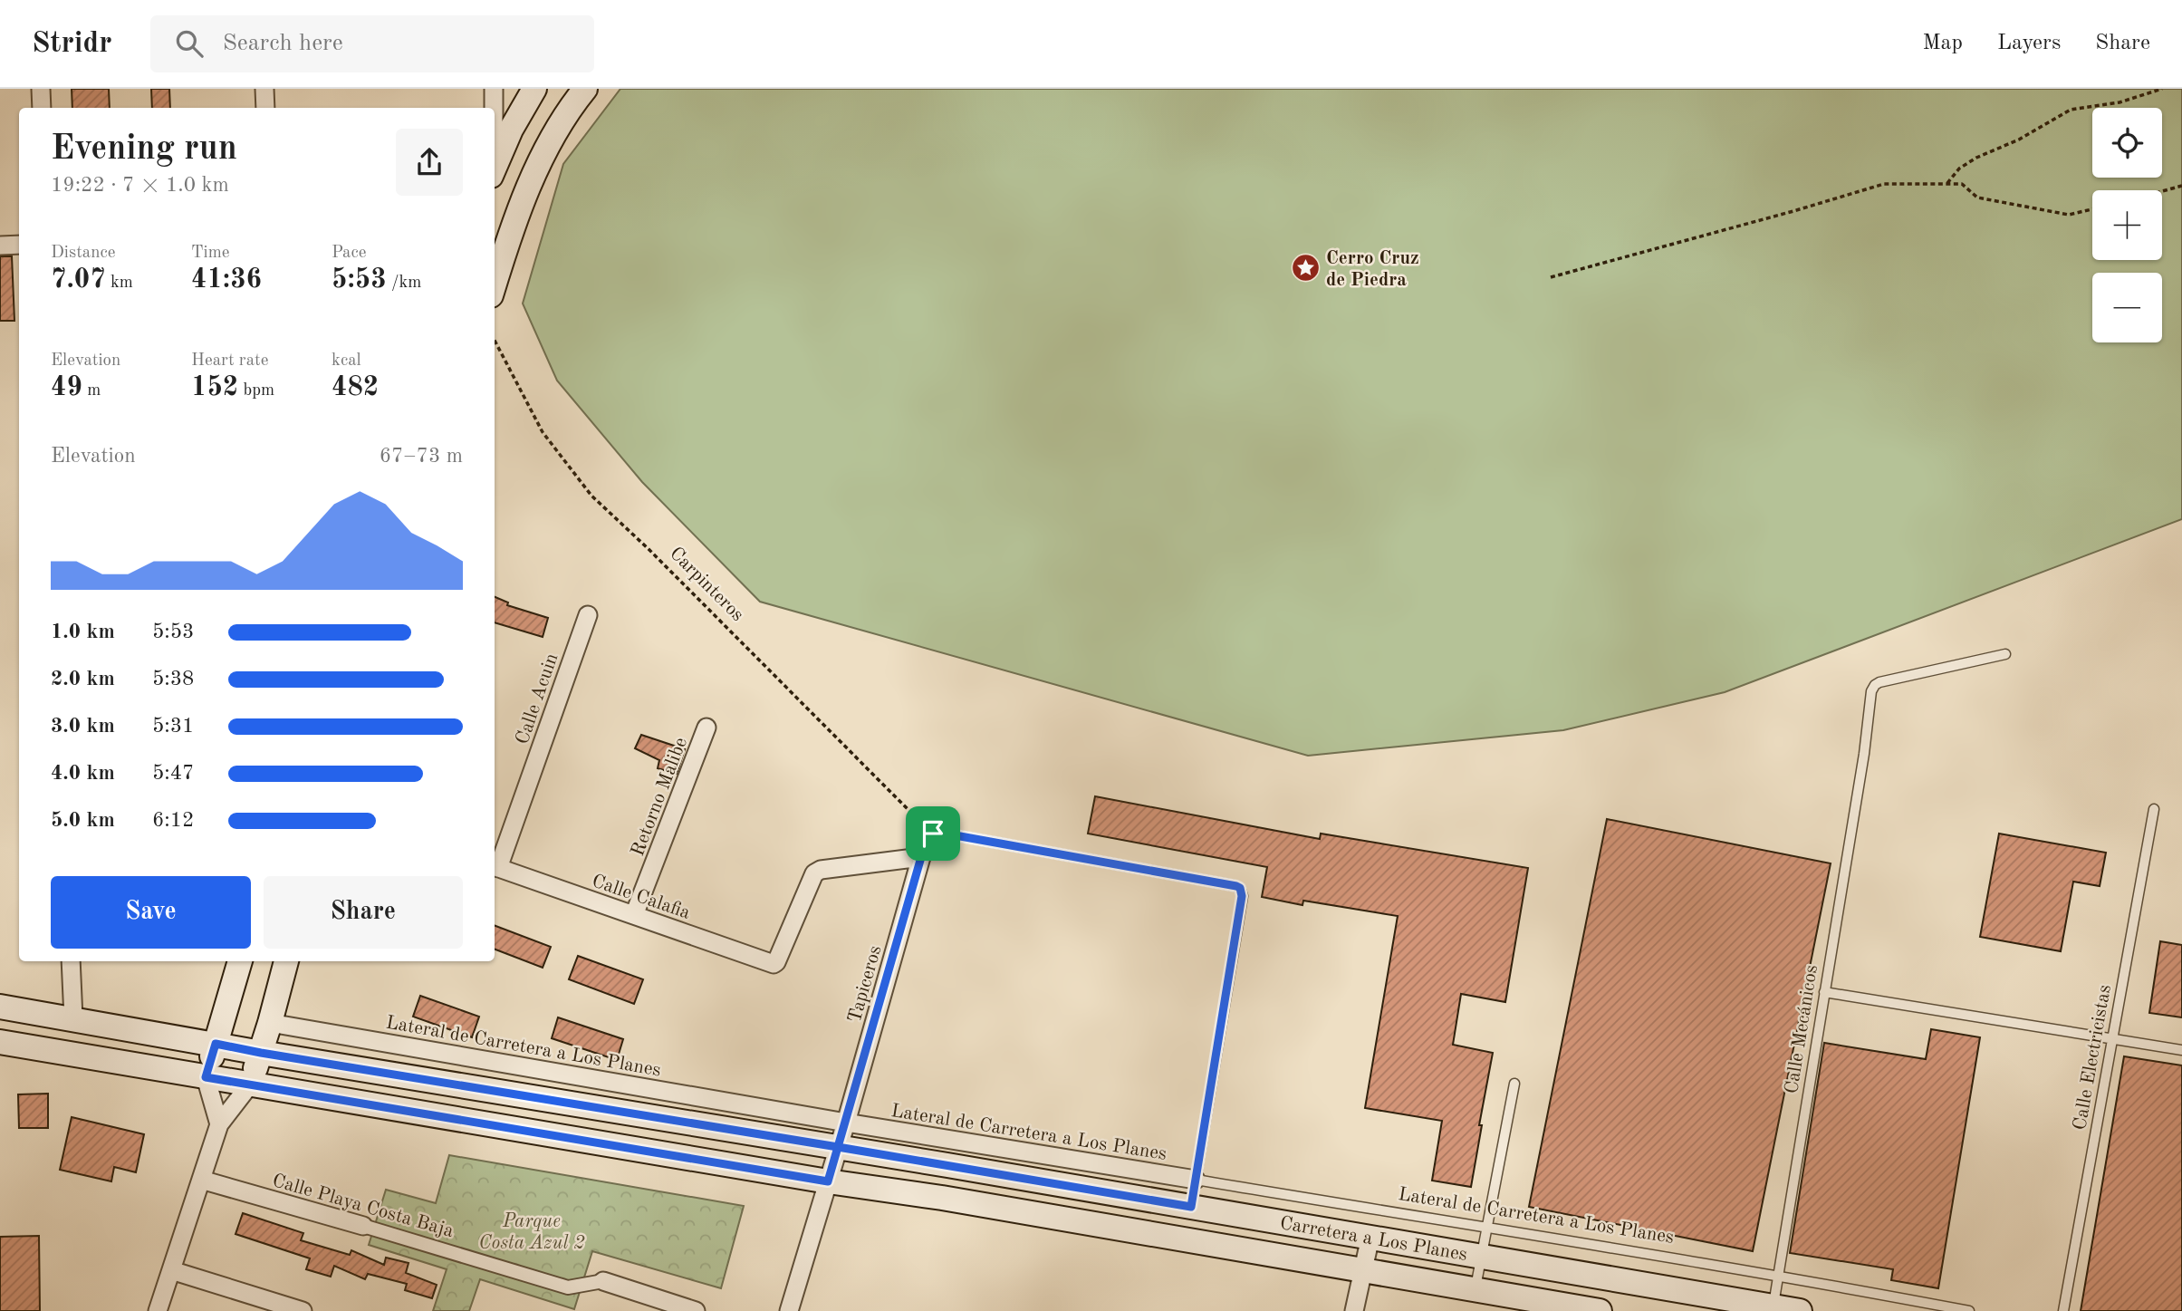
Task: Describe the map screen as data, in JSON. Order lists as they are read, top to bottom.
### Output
{
  "streets": {
    "main road": ["Carretera a Los Planes"],
    "street": [
      "Calle Acuin",
      "Retorno Malibe",
      "Calle Calafia",
      "Tapiceros",
      "Lateral de Carretera a Los Planes",
      "Calle Playa Costa Baja"
    ],
    "lane": ["Calle Mecánicos", "Calle Electricistas"],
    "path": ["Carpinteros"]
  },
  "crossings": [
    ["Calle Acuin", "Calle Calafia"],
    ["Retorno Malibe", "Calle Calafia"],
    ["Calle Calafia", "Tapiceros"],
    ["Tapiceros", "Lateral de Carretera a Los Planes"],
    ["Tapiceros", "Carretera a Los Planes"],
    ["Calle Mecánicos", "Lateral de Carretera a Los Planes"],
    ["Calle Mecánicos", "Carretera a Los Planes"]
  ],
  "parks": ["Parque Costa Azul 2"],
  "places": {
    "place": ["Cerro Cruz de Piedra"]
  },
  "page": {
    "header": "Stridr",
    "search": "Search here",
    "nav": ["Map", "Layers", "Share"],
    "map_buttons": ["+", "−"],
    "heading": ["Evening run", "19:22 · 7 × 1.0 km"],
    "stats": [
      ["Distance", "7.07 km"],
      ["Time", "41:36"],
      ["Pace", "5:53 /km"],
      ["Elevation", "49 m"],
      ["Heart rate", "152 bpm"],
      ["kcal", "482"]
    ],
    "chart": ["Elevation", "67–73 m"],
    "list": [
      {
        "name": "1.0 km",
        "note": "5:53"
      },
      {
        "name": "2.0 km",
        "note": "5:38"
      },
      {
        "name": "3.0 km",
        "note": "5:31"
      },
      {
        "name": "4.0 km",
        "note": "5:47"
      },
      {
        "name": "5.0 km",
        "note": "6:12"
      }
    ],
    "buttons": ["Save", "Share"]
  }
}
